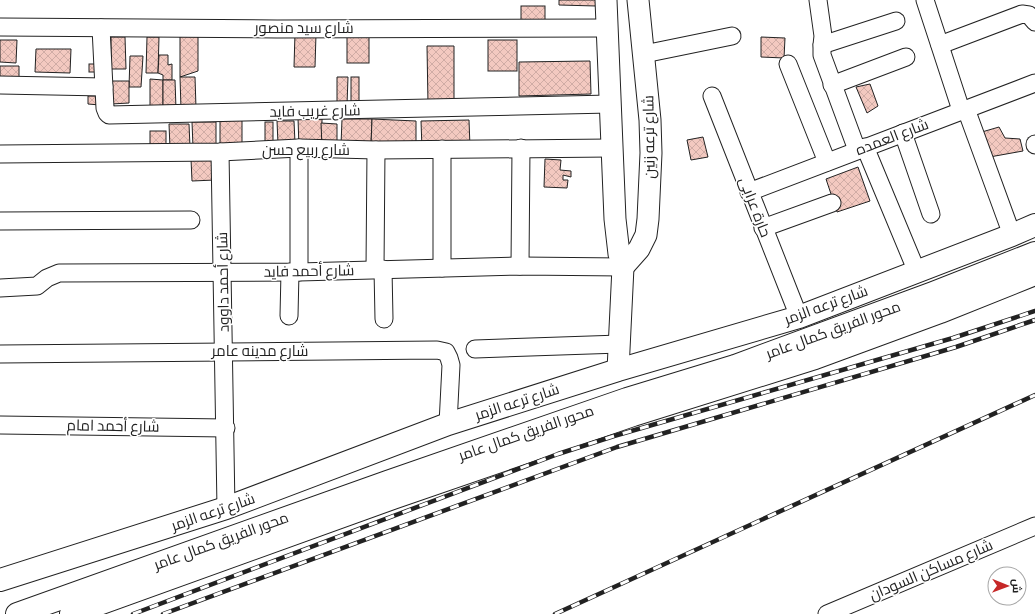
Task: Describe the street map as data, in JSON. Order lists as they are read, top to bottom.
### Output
{
  "streets": {
    "main road": ["شارع ترعه الزمر", "محور الفريق كمال عامر"],
    "street": [
      "شارع سيد منصور",
      "شارع غريب فايد",
      "شارع ترعه زنين",
      "شارع العمده",
      "شارع ربيع حسن",
      "حارة عرابى",
      "شارع أحمد فايد",
      "شارع أحمد داوود",
      "شارع مدينه عامر",
      "شارع أحمد امام",
      "شارع مساكن السودان"
    ]
  },
  "crossings": [
    ["شارع سيد منصور", "شارع غريب فايد"],
    ["شارع ترعه زنين", "شارع أحمد فايد"],
    ["شارع العمده", "حارة عرابى"],
    ["شارع ربيع حسن", "شارع أحمد داوود"],
    ["حارة عرابى", "شارع ترعه الزمر"],
    ["شارع أحمد فايد", "شارع أحمد داوود"],
    ["شارع أحمد داوود", "شارع ترعه الزمر"],
    ["شارع أحمد داوود", "شارع مدينه عامر"],
    ["شارع أحمد داوود", "شارع أحمد امام"],
    ["شارع ترعه الزمر", "شارع مدينه عامر"]
  ],
  "north": "right"
}
